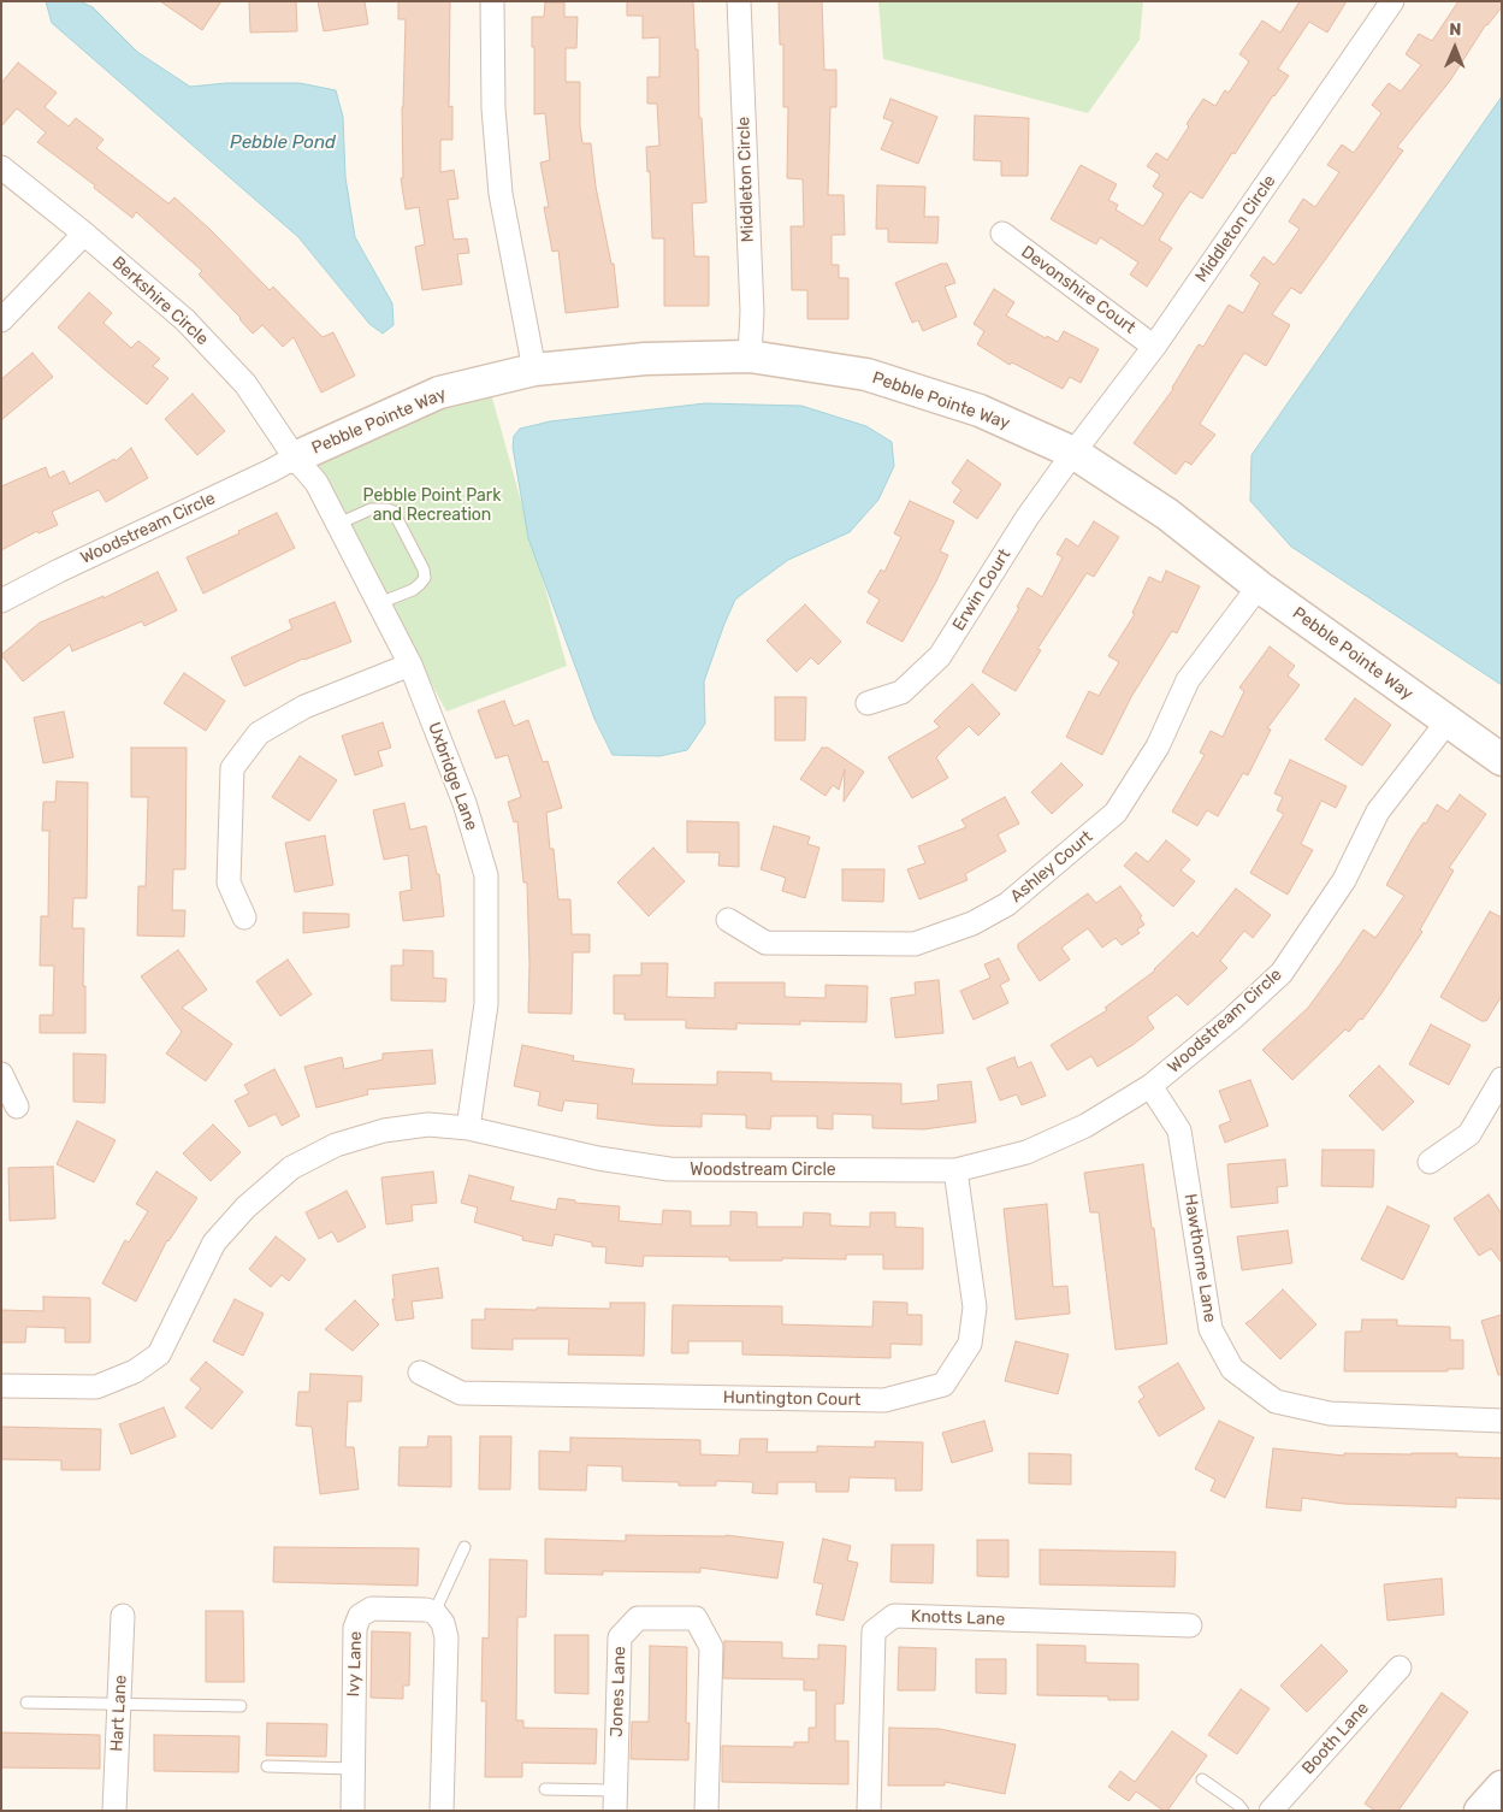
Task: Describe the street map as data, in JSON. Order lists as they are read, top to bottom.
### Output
{
  "streets": {
    "street": [
      "Middleton Circle",
      "Devonshire Court",
      "Berkshire Circle",
      "Pebble Pointe Way",
      "Woodstream Circle",
      "Erwin Court",
      "Uxbridge Lane",
      "Ashley Court",
      "Hawthorne Lane",
      "Huntington Court",
      "Knotts Lane",
      "Ivy Lane",
      "Jones Lane",
      "Hart Lane",
      "Booth Lane"
    ]
  },
  "crossings": [
    ["Middleton Circle", "Devonshire Court"],
    ["Middleton Circle", "Pebble Pointe Way"],
    ["Middleton Circle", "Erwin Court"],
    ["Berkshire Circle", "Pebble Pointe Way"],
    ["Berkshire Circle", "Woodstream Circle"],
    ["Berkshire Circle", "Uxbridge Lane"],
    ["Pebble Pointe Way", "Woodstream Circle"],
    ["Pebble Pointe Way", "Erwin Court"],
    ["Pebble Pointe Way", "Uxbridge Lane"],
    ["Pebble Pointe Way", "Ashley Court"],
    ["Woodstream Circle", "Uxbridge Lane"],
    ["Woodstream Circle", "Hawthorne Lane"],
    ["Woodstream Circle", "Huntington Court"]
  ],
  "water": ["Pebble Pond"],
  "parks": ["Pebble Point Park and Recreation"],
  "north": "top"
}
